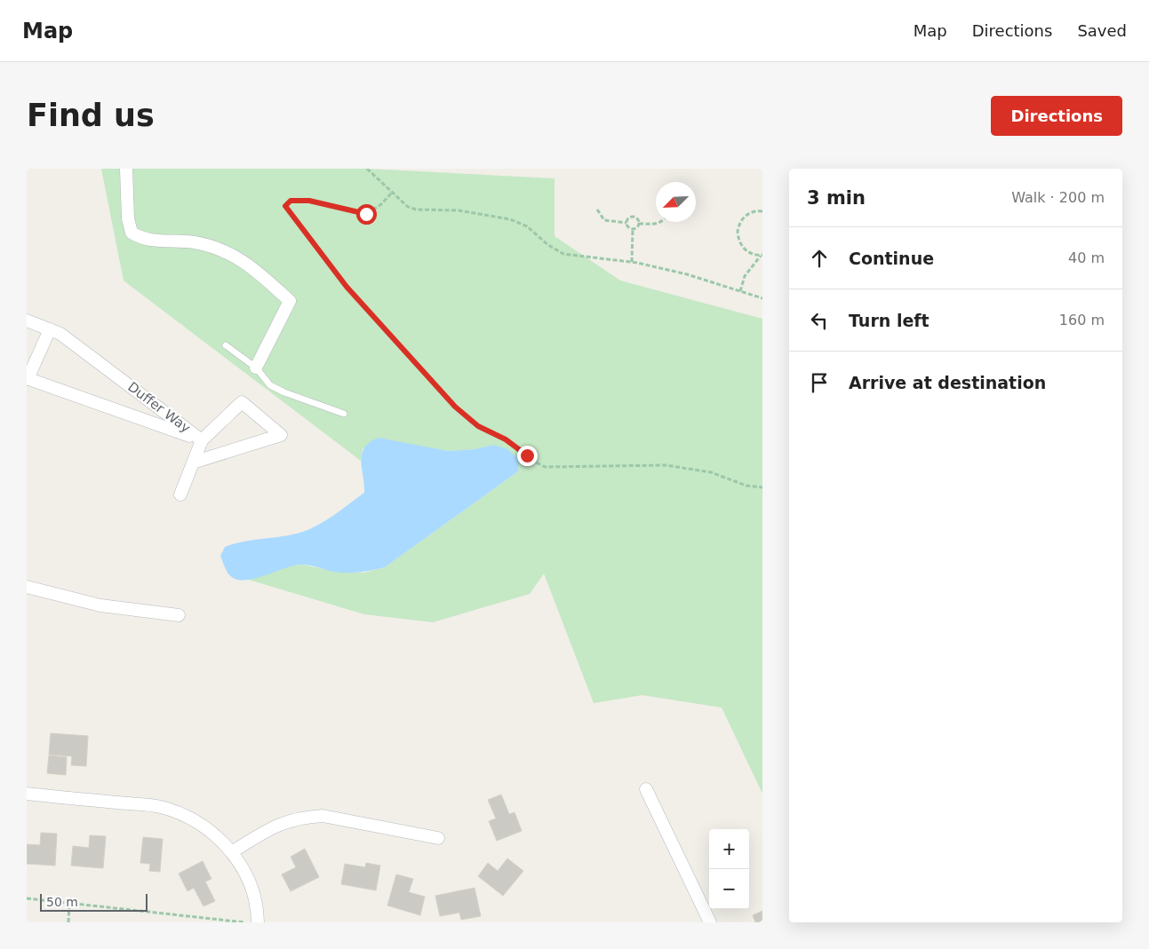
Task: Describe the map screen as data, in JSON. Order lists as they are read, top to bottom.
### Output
{
  "streets": {
    "street": ["Duffer Way"]
  },
  "scale_bar": "50 m",
  "north": "bottom left",
  "page": {
    "header": "Map",
    "nav": ["Map", "Directions", "Saved"],
    "buttons": "Directions",
    "title": "Find us",
    "heading": ["3 min", "Walk · 200 m"],
    "list": [
      ["Continue", "40 m"],
      ["Turn left", "160 m"],
      "Arrive at destination"
    ],
    "map_buttons": ["+", "−"],
    "scale": "50 m"
  }
}
